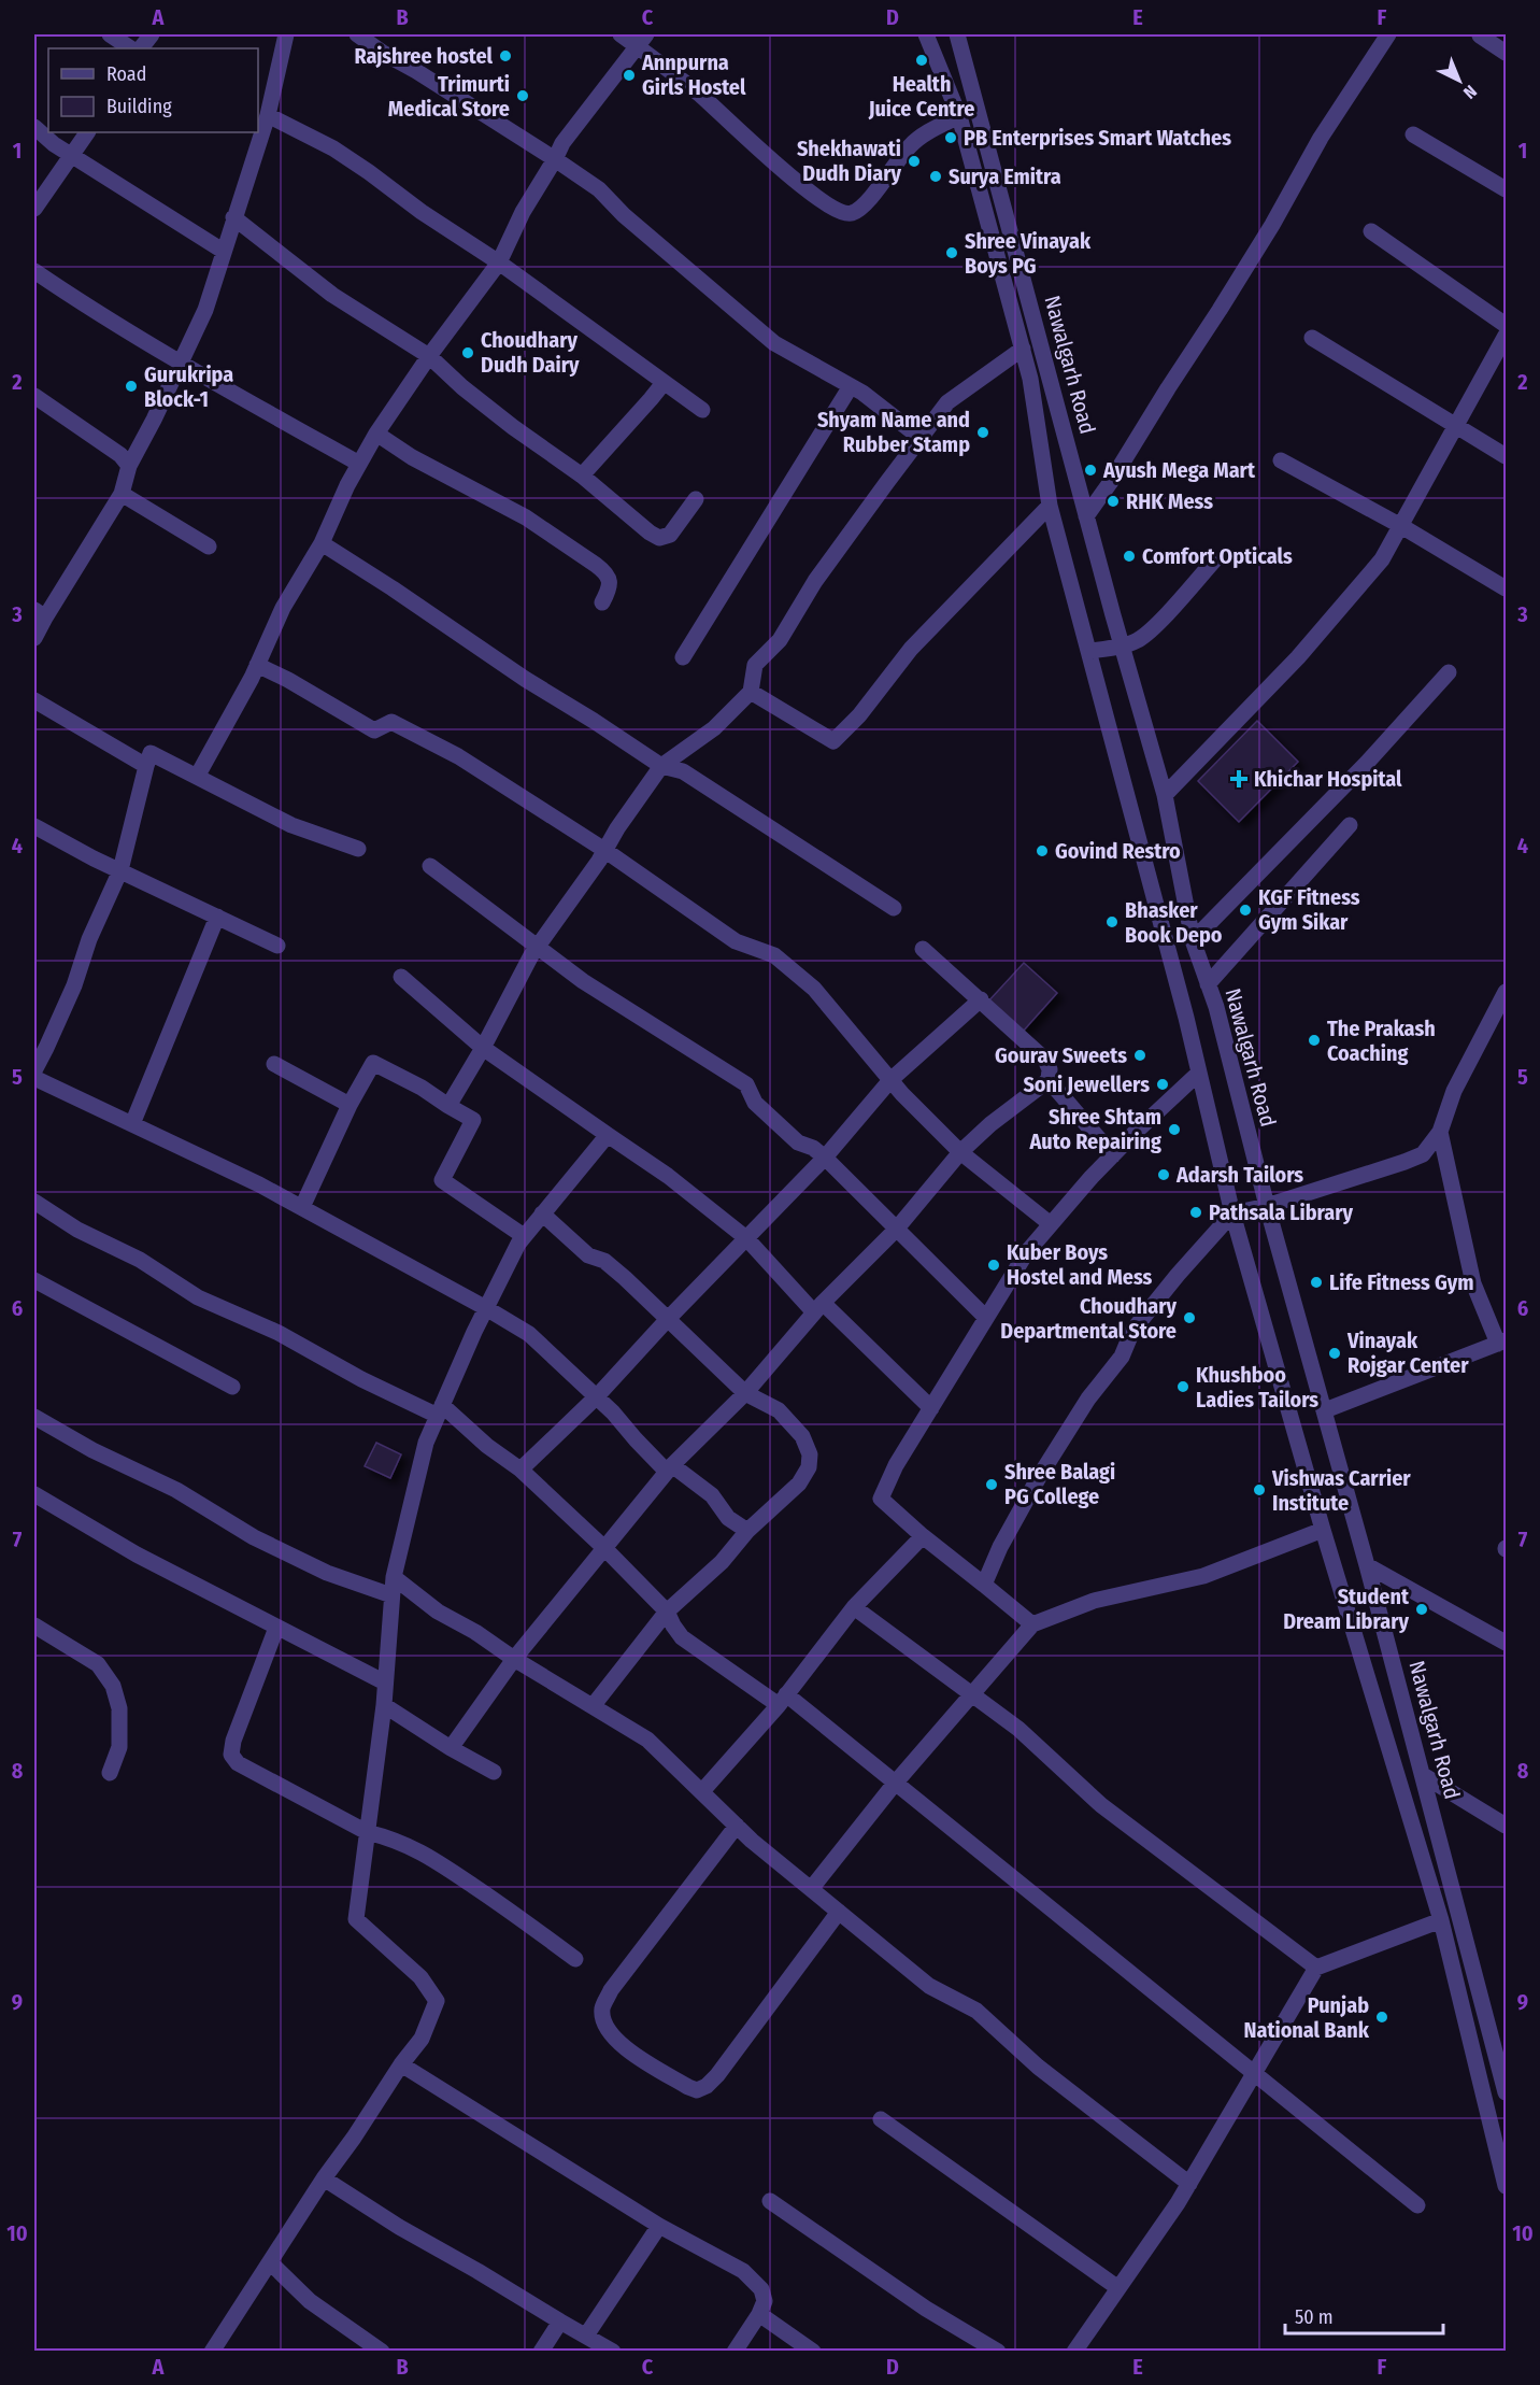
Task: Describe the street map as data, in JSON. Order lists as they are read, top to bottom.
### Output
{
  "streets": {
    "street": ["Nawalgarh Road"]
  },
  "places": {
    "other": [
      "Rajshree hostel",
      "Health Juice Centre",
      "Annpurna Girls Hostel",
      "Trimurti Medical Store",
      "PB Enterprises Smart Watches",
      "Shekhawati Dudh Diary",
      "Surya Emitra",
      "Shree Vinayak Boys PG",
      "Choudhary Dudh Dairy",
      "Gurukripa Block-1",
      "Shyam Name and Rubber Stamp",
      "Ayush Mega Mart",
      "RHK Mess",
      "Comfort Opticals",
      "Govind Restro",
      "KGF Fitness Gym Sikar",
      "Bhasker Book Depo",
      "The Prakash Coaching",
      "Gourav Sweets",
      "Soni Jewellers",
      "Shree Shtam Auto Repairing",
      "Adarsh Tailors",
      "Pathsala Library",
      "Kuber Boys Hostel and Mess",
      "Life Fitness Gym",
      "Choudhary Departmental Store",
      "Vinayak Rojgar Center",
      "Khushboo Ladies Tailors",
      "Shree Balagi PG College",
      "Vishwas Carrier Institute",
      "Student Dream Library",
      "Punjab National Bank"
    ],
    "health": ["Khichar Hospital"]
  },
  "legend": ["Road", "Building"],
  "scale_bar": "50 m",
  "north": "bottom right",
  "grid": {
    "columns": [
      "A",
      "B",
      "C",
      "D",
      "E",
      "F"
    ],
    "rows": [
      "1",
      "2",
      "3",
      "4",
      "5",
      "6",
      "7",
      "8",
      "9",
      "10"
    ]
  }
}
